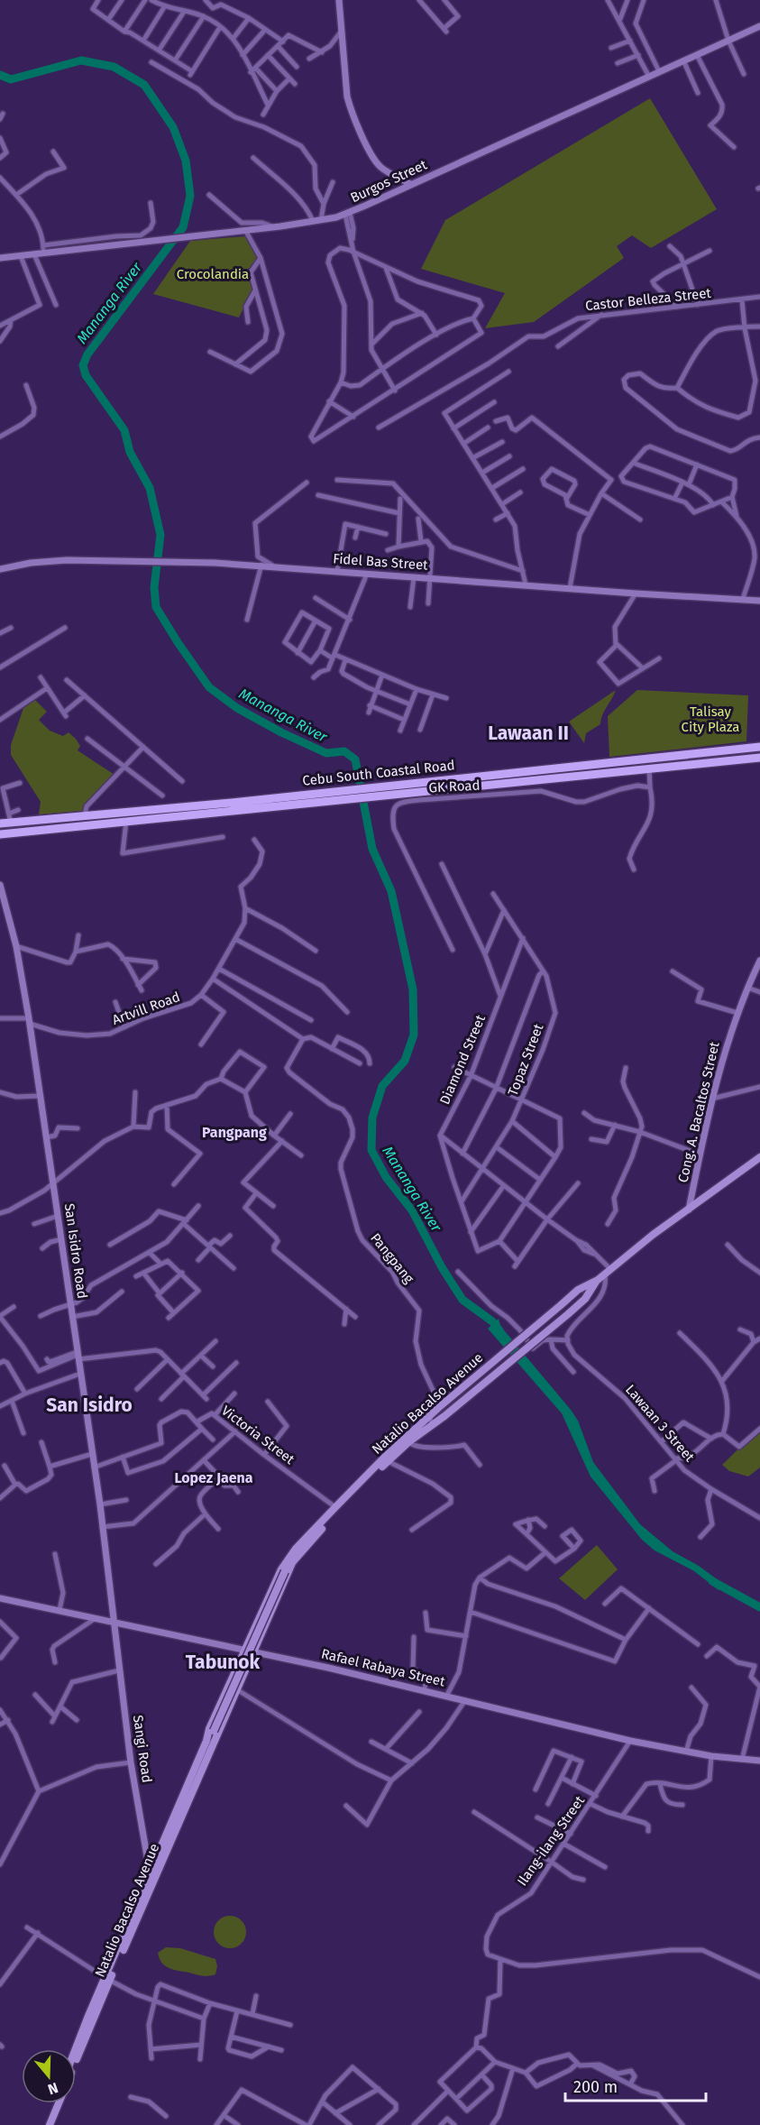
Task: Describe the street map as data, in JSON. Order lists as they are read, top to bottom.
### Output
{
  "streets": {
    "highway": ["Cebu South Coastal Road"],
    "main road": ["Natalio Bacalso Avenue"],
    "street": [
      "Burgos Street",
      "Castor Belleza Street",
      "Fidel Bas Street",
      "GK Road",
      "Artvill Road",
      "Diamond Street",
      "Topaz Street",
      "Cong. A. Bacaltos Street",
      "San Isidro Road",
      "Pangpang",
      "Lawaan 3 Street",
      "Victoria Street",
      "Rafael Rabaya Street",
      "Sangi Road",
      "Ilang-ilang Street"
    ]
  },
  "crossings": [
    ["Artvill Road", "San Isidro Road"],
    ["Diamond Street", "Topaz Street"],
    ["Cong. A. Bacaltos Street", "Natalio Bacalso Avenue"],
    ["San Isidro Road", "Rafael Rabaya Street"],
    ["San Isidro Road", "Sangi Road"],
    ["Pangpang", "Natalio Bacalso Avenue"],
    ["Natalio Bacalso Avenue", "Victoria Street"],
    ["Natalio Bacalso Avenue", "Rafael Rabaya Street"],
    ["Natalio Bacalso Avenue", "Sangi Road"],
    ["Rafael Rabaya Street", "Sangi Road"],
    ["Rafael Rabaya Street", "Ilang-ilang Street"]
  ],
  "districts": [
    "Lawaan II",
    "Pangpang",
    "San Isidro",
    "Lopez Jaena",
    "Tabunok"
  ],
  "water": ["Mananga River"],
  "parks": ["Crocolandia", "Talisay City Plaza"],
  "scale_bar": "200 m",
  "north": "bottom"
}
